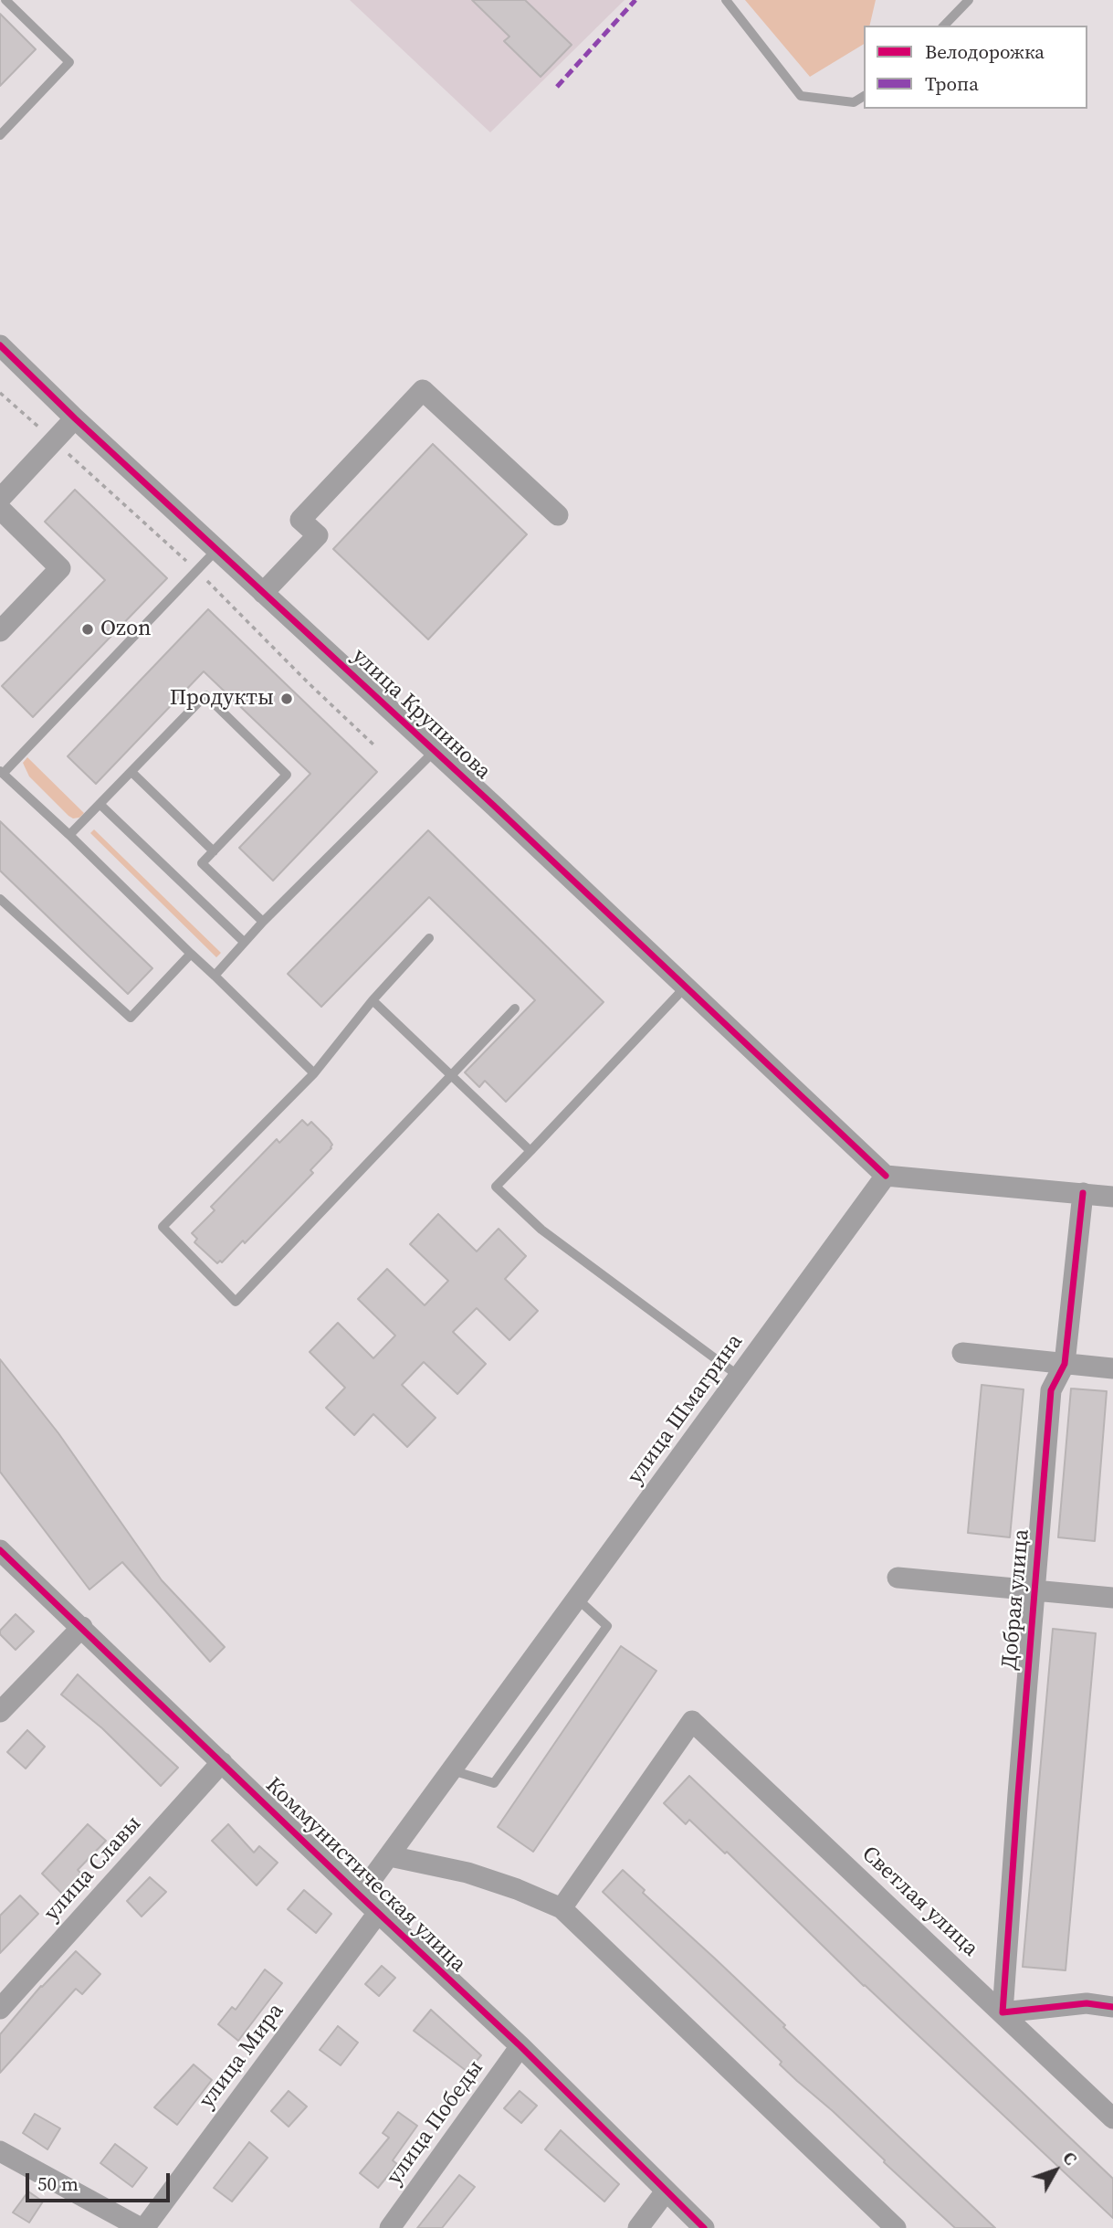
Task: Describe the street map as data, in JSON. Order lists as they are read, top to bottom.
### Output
{
  "streets": {
    "street": [
      "улица Крупинова",
      "улица Шмагрина",
      "Добрая улица",
      "улица Славы",
      "Коммунистическая улица",
      "Светлая улица",
      "улица Мира",
      "улица Победы"
    ]
  },
  "crossings": [
    ["улица Крупинова", "улица Шмагрина"],
    ["улица Шмагрина", "Коммунистическая улица"],
    ["Добрая улица", "Светлая улица"],
    ["улица Славы", "Коммунистическая улица"],
    ["Коммунистическая улица", "улица Мира"],
    ["Коммунистическая улица", "улица Победы"]
  ],
  "places": ["Ozon", "Продукты"],
  "legend": ["Велодорожка", "Тропа"],
  "scale_bar": "50 m",
  "north": "top right"
}
